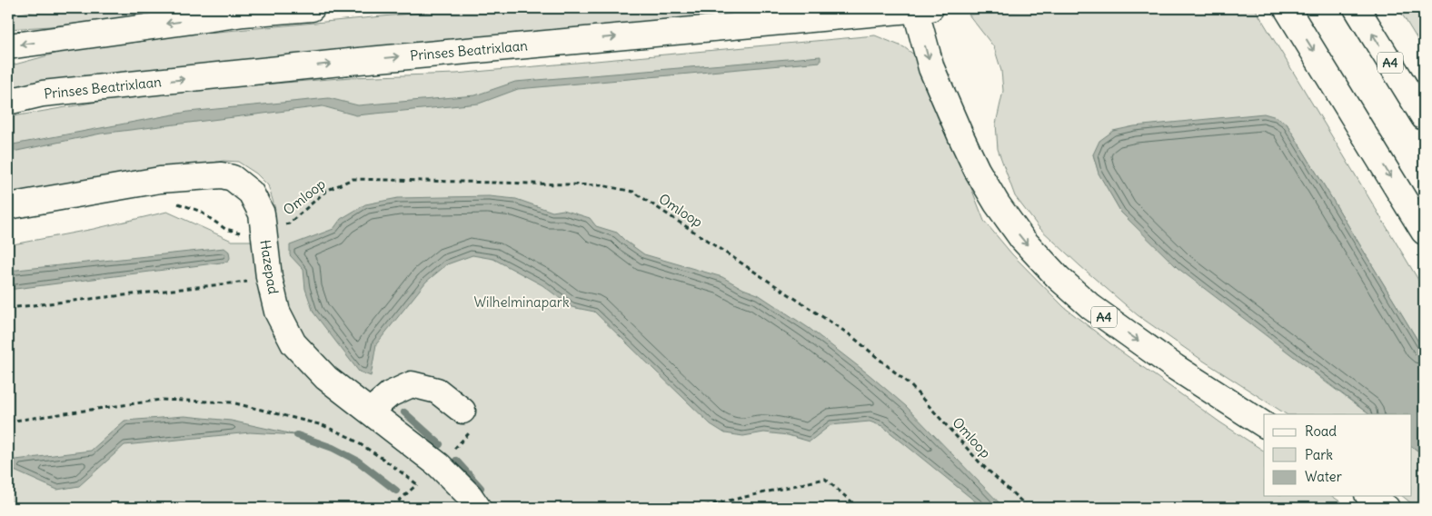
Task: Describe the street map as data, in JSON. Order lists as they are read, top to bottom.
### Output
{
  "streets": {
    "main road": ["Prinses Beatrixlaan", "A4", "Hazepad"],
    "path": ["Omloop"]
  },
  "crossings": [
    ["Prinses Beatrixlaan", "A4"],
    ["Omloop", "Hazepad"]
  ],
  "parks": ["Wilhelminapark"],
  "legend": ["Road", "Park", "Water"]
}
